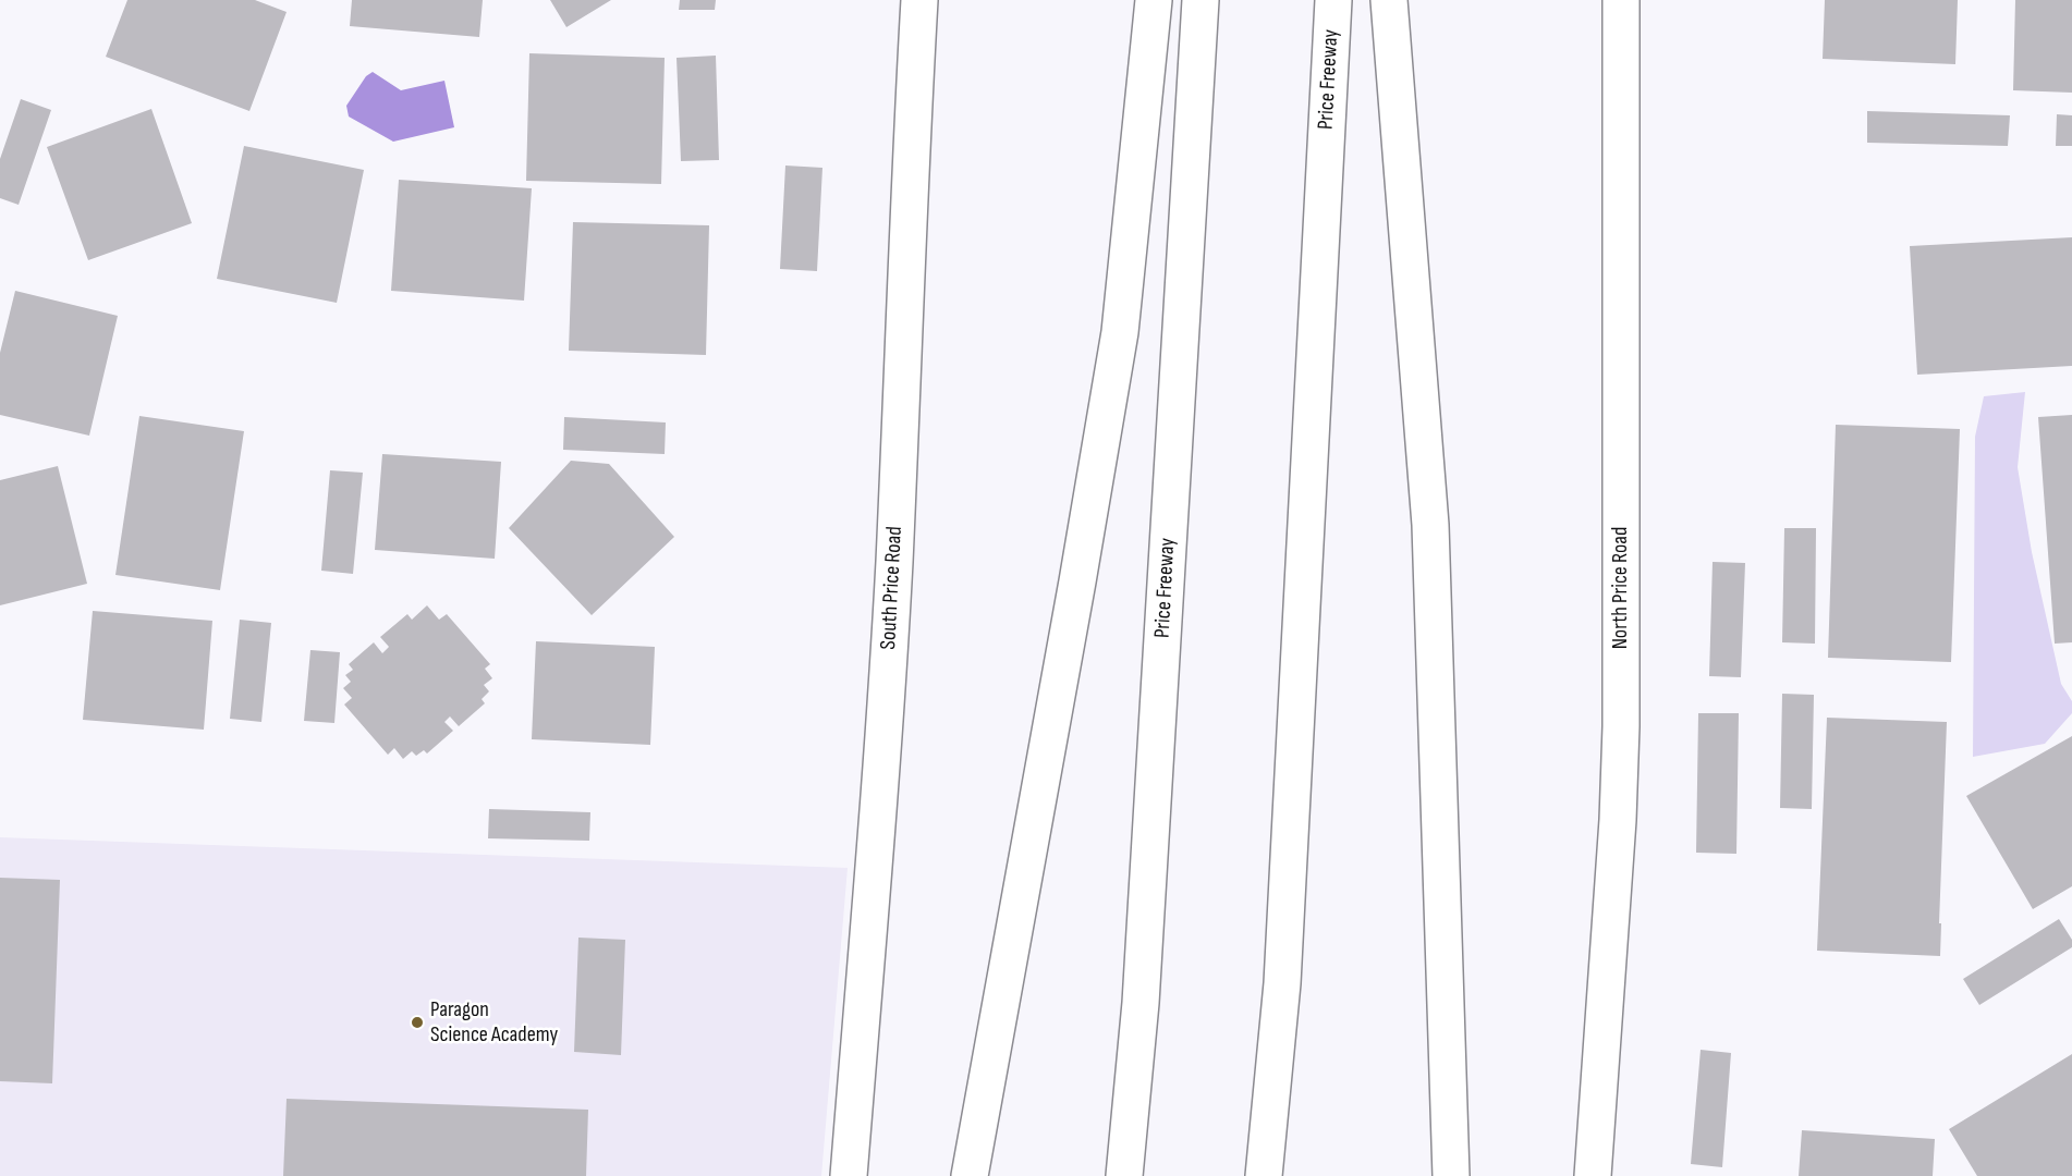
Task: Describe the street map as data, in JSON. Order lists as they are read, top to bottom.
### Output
{
  "streets": {
    "main road": ["Price Freeway", "South Price Road", "North Price Road"]
  },
  "places": ["Paragon Science Academy"]
}
